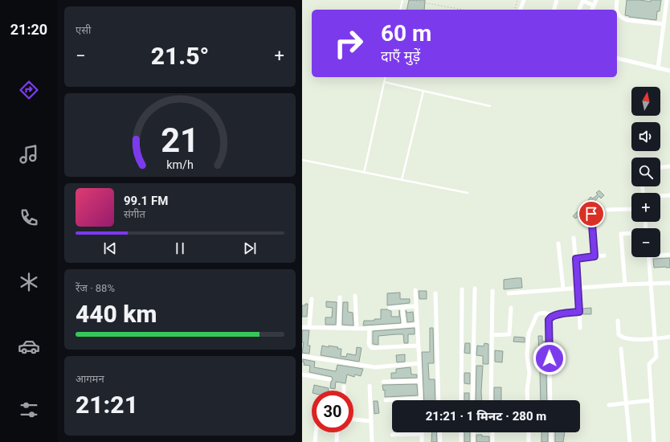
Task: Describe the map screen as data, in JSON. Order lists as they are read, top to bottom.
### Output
{
  "north": "top",
  "page": {
    "tabs": "21:20",
    "tile": [
      "एसी",
      ["रेंज · 88%", "440 km"],
      ["आगमन", "21:21"]
    ],
    "turn": ["60 m", "दाएँ मुड़ें"],
    "heat": ["−", "21.5°", "+"],
    "map_buttons": ["+", "−"],
    "song": ["99.1 FM", "संगीत"],
    "limit": "30",
    "trip": "21:21 · 1 मिनट · 280 m",
    "gauge": ["21", "km/h"]
  }
}
